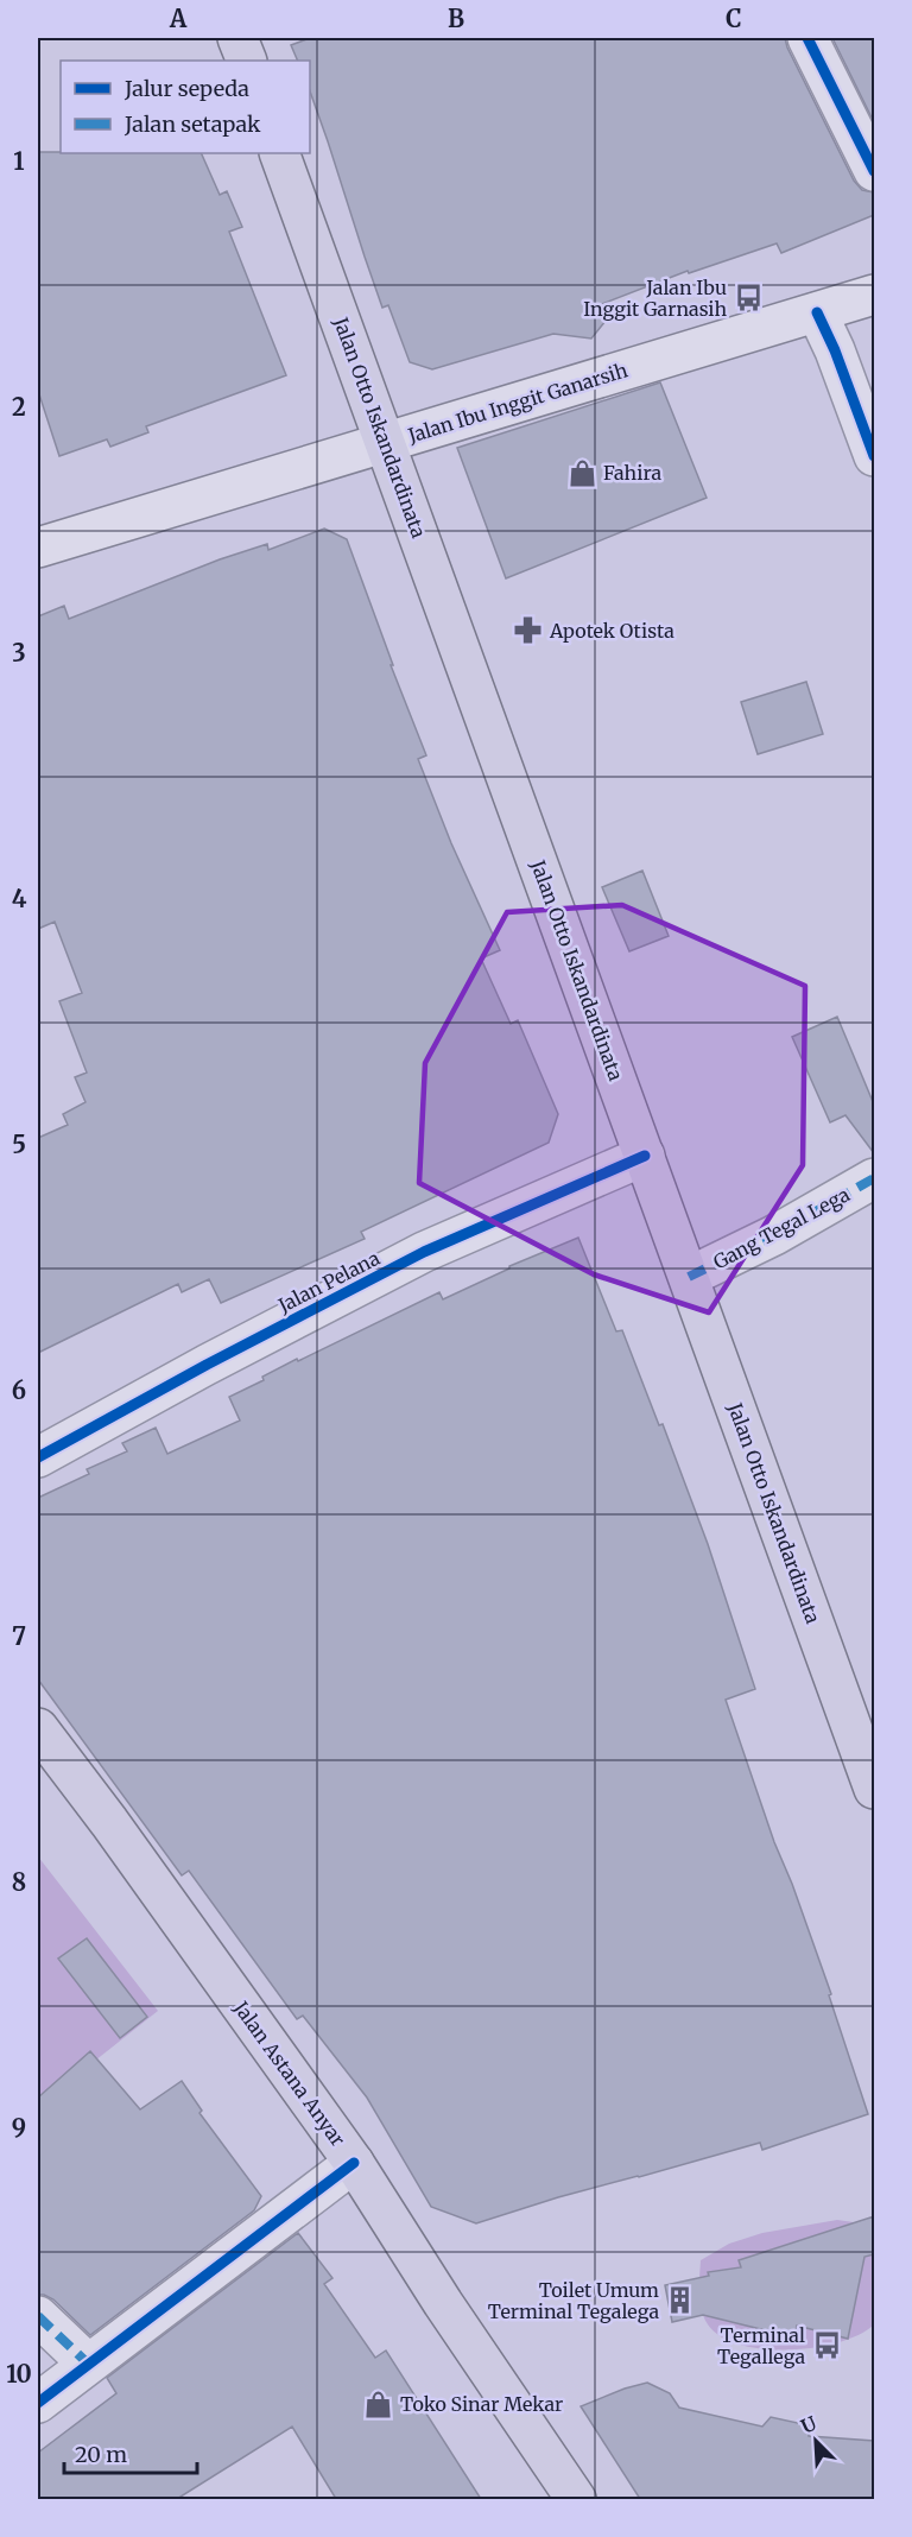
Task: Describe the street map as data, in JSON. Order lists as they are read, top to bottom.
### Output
{
  "streets": {
    "main road": ["Jalan Otto Iskandardinata", "Jalan Astana Anyar"],
    "street": ["Jalan Ibu Inggit Ganarsih", "Gang Tegal Lega", "Jalan Pelana"]
  },
  "crossings": [
    ["Jalan Ibu Inggit Ganarsih", "Jalan Otto Iskandardinata"],
    ["Jalan Otto Iskandardinata", "Gang Tegal Lega"],
    ["Jalan Otto Iskandardinata", "Jalan Pelana"]
  ],
  "places": {
    "bus stop": ["Jalan Ibu Inggit Garnasih", "Terminal Tegallega"],
    "shop": ["Fahira", "Toko Sinar Mekar"],
    "pharmacy": ["Apotek Otista"],
    "building": ["Toilet Umum Terminal Tegalega"]
  },
  "legend": ["Jalur sepeda", "Jalan setapak"],
  "scale_bar": "20 m",
  "north": "top left",
  "grid": {
    "columns": ["A", "B", "C"],
    "rows": [
      "1",
      "2",
      "3",
      "4",
      "5",
      "6",
      "7",
      "8",
      "9",
      "10"
    ]
  }
}
